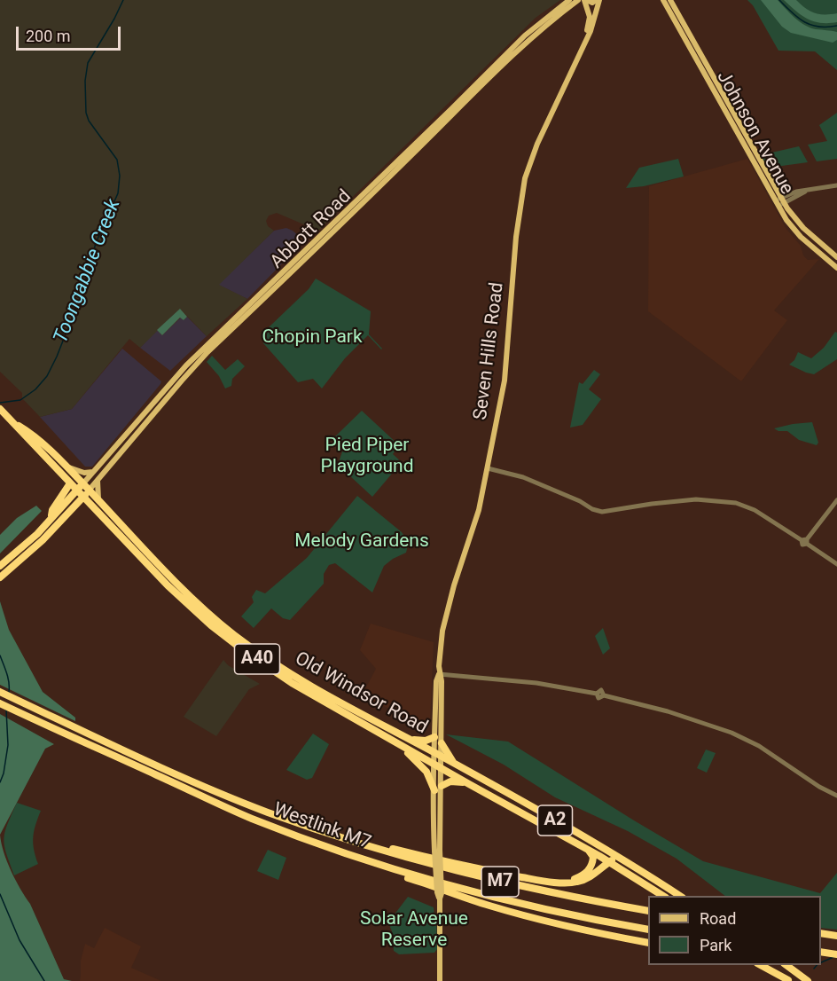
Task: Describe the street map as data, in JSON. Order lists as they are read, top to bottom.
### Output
{
  "streets": {
    "highway": [
      "Abbott Road",
      "A40",
      "Old Windsor Road",
      "A2",
      "Westlink M7",
      "M7"
    ],
    "main road": ["Johnson Avenue", "Seven Hills Road"]
  },
  "crossings": [
    ["Abbott Road", "Old Windsor Road"],
    ["Seven Hills Road", "Old Windsor Road"]
  ],
  "water": ["Toongabbie Creek"],
  "parks": [
    "Chopin Park",
    "Pied Piper Playground",
    "Melody Gardens",
    "Solar Avenue Reserve"
  ],
  "legend": ["Road", "Park"],
  "scale_bar": "200 m"
}
